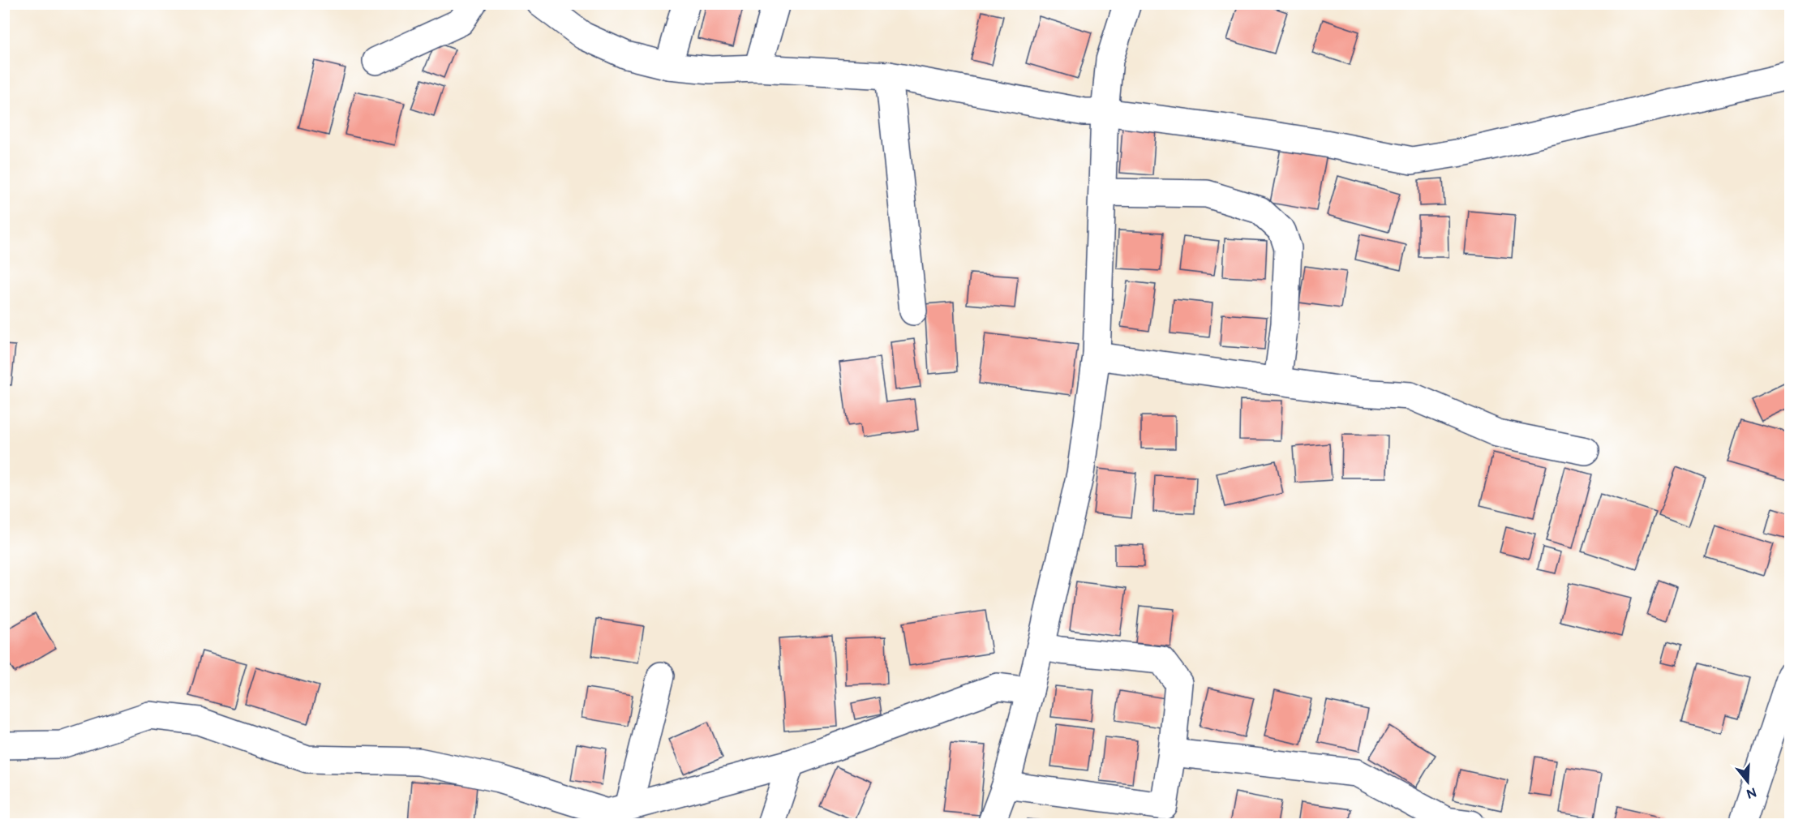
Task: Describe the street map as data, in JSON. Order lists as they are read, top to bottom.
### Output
{
  "north": "bottom"
}
